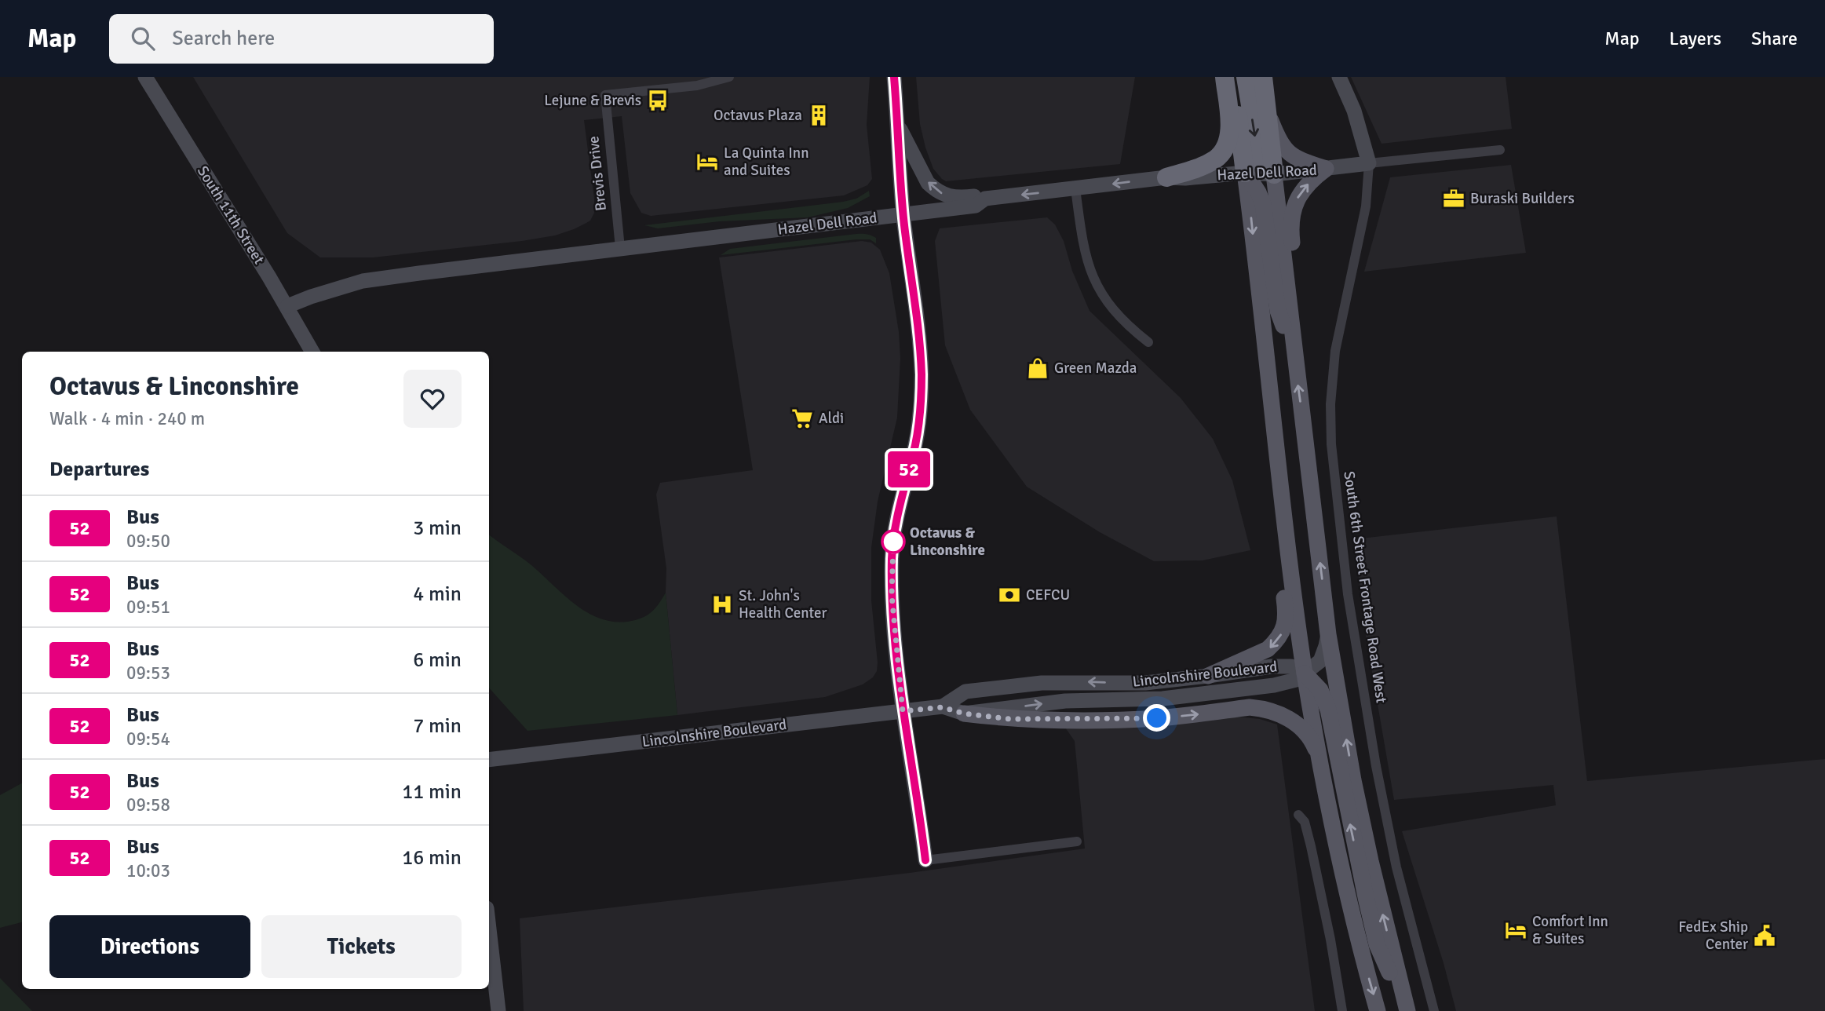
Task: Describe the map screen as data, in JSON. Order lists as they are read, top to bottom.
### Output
{
  "streets": {
    "street": [
      "Hazel Dell Road",
      "Brevis Drive",
      "South 11th Street",
      "South 6th Street Frontage Road West",
      "Lincolnshire Boulevard"
    ]
  },
  "crossings": [
    ["Hazel Dell Road", "Brevis Drive"],
    ["Hazel Dell Road", "South 11th Street"],
    ["Hazel Dell Road", "South 6th Street Frontage Road West"]
  ],
  "places": {
    "bus stop": ["Lejune & Brevis"],
    "building": ["Octavus Plaza"],
    "hotel": ["La Quinta Inn and Suites", "Comfort Inn & Suites"],
    "office": ["Buraski Builders"],
    "shop": ["Green Mazda"],
    "supermarket": ["Aldi"],
    "other": ["Octavus & Linconshire"],
    "bank": ["CEFCU"],
    "hospital": ["St. John's Health Center"],
    "public building": ["FedEx Ship Center"]
  },
  "lines": ["bus line 52"],
  "page": {
    "header": "Map",
    "search": "Search here",
    "nav": ["Map", "Layers", "Share"],
    "on_map": "52",
    "heading": [
      ["Octavus & Linconshire", "Walk · 4 min · 240 m"],
      "Departures"
    ],
    "list": [
      {
        "mark": "52",
        "name": "Bus",
        "note": "09:50",
        "value": "3 min"
      },
      {
        "mark": "52",
        "name": "Bus",
        "note": "09:51",
        "value": "4 min"
      },
      {
        "mark": "52",
        "name": "Bus",
        "note": "09:53",
        "value": "6 min"
      },
      {
        "mark": "52",
        "name": "Bus",
        "note": "09:54",
        "value": "7 min"
      },
      {
        "mark": "52",
        "name": "Bus",
        "note": "09:58",
        "value": "11 min"
      },
      {
        "mark": "52",
        "name": "Bus",
        "note": "10:03",
        "value": "16 min"
      }
    ],
    "buttons": ["Directions", "Tickets"]
  }
}
